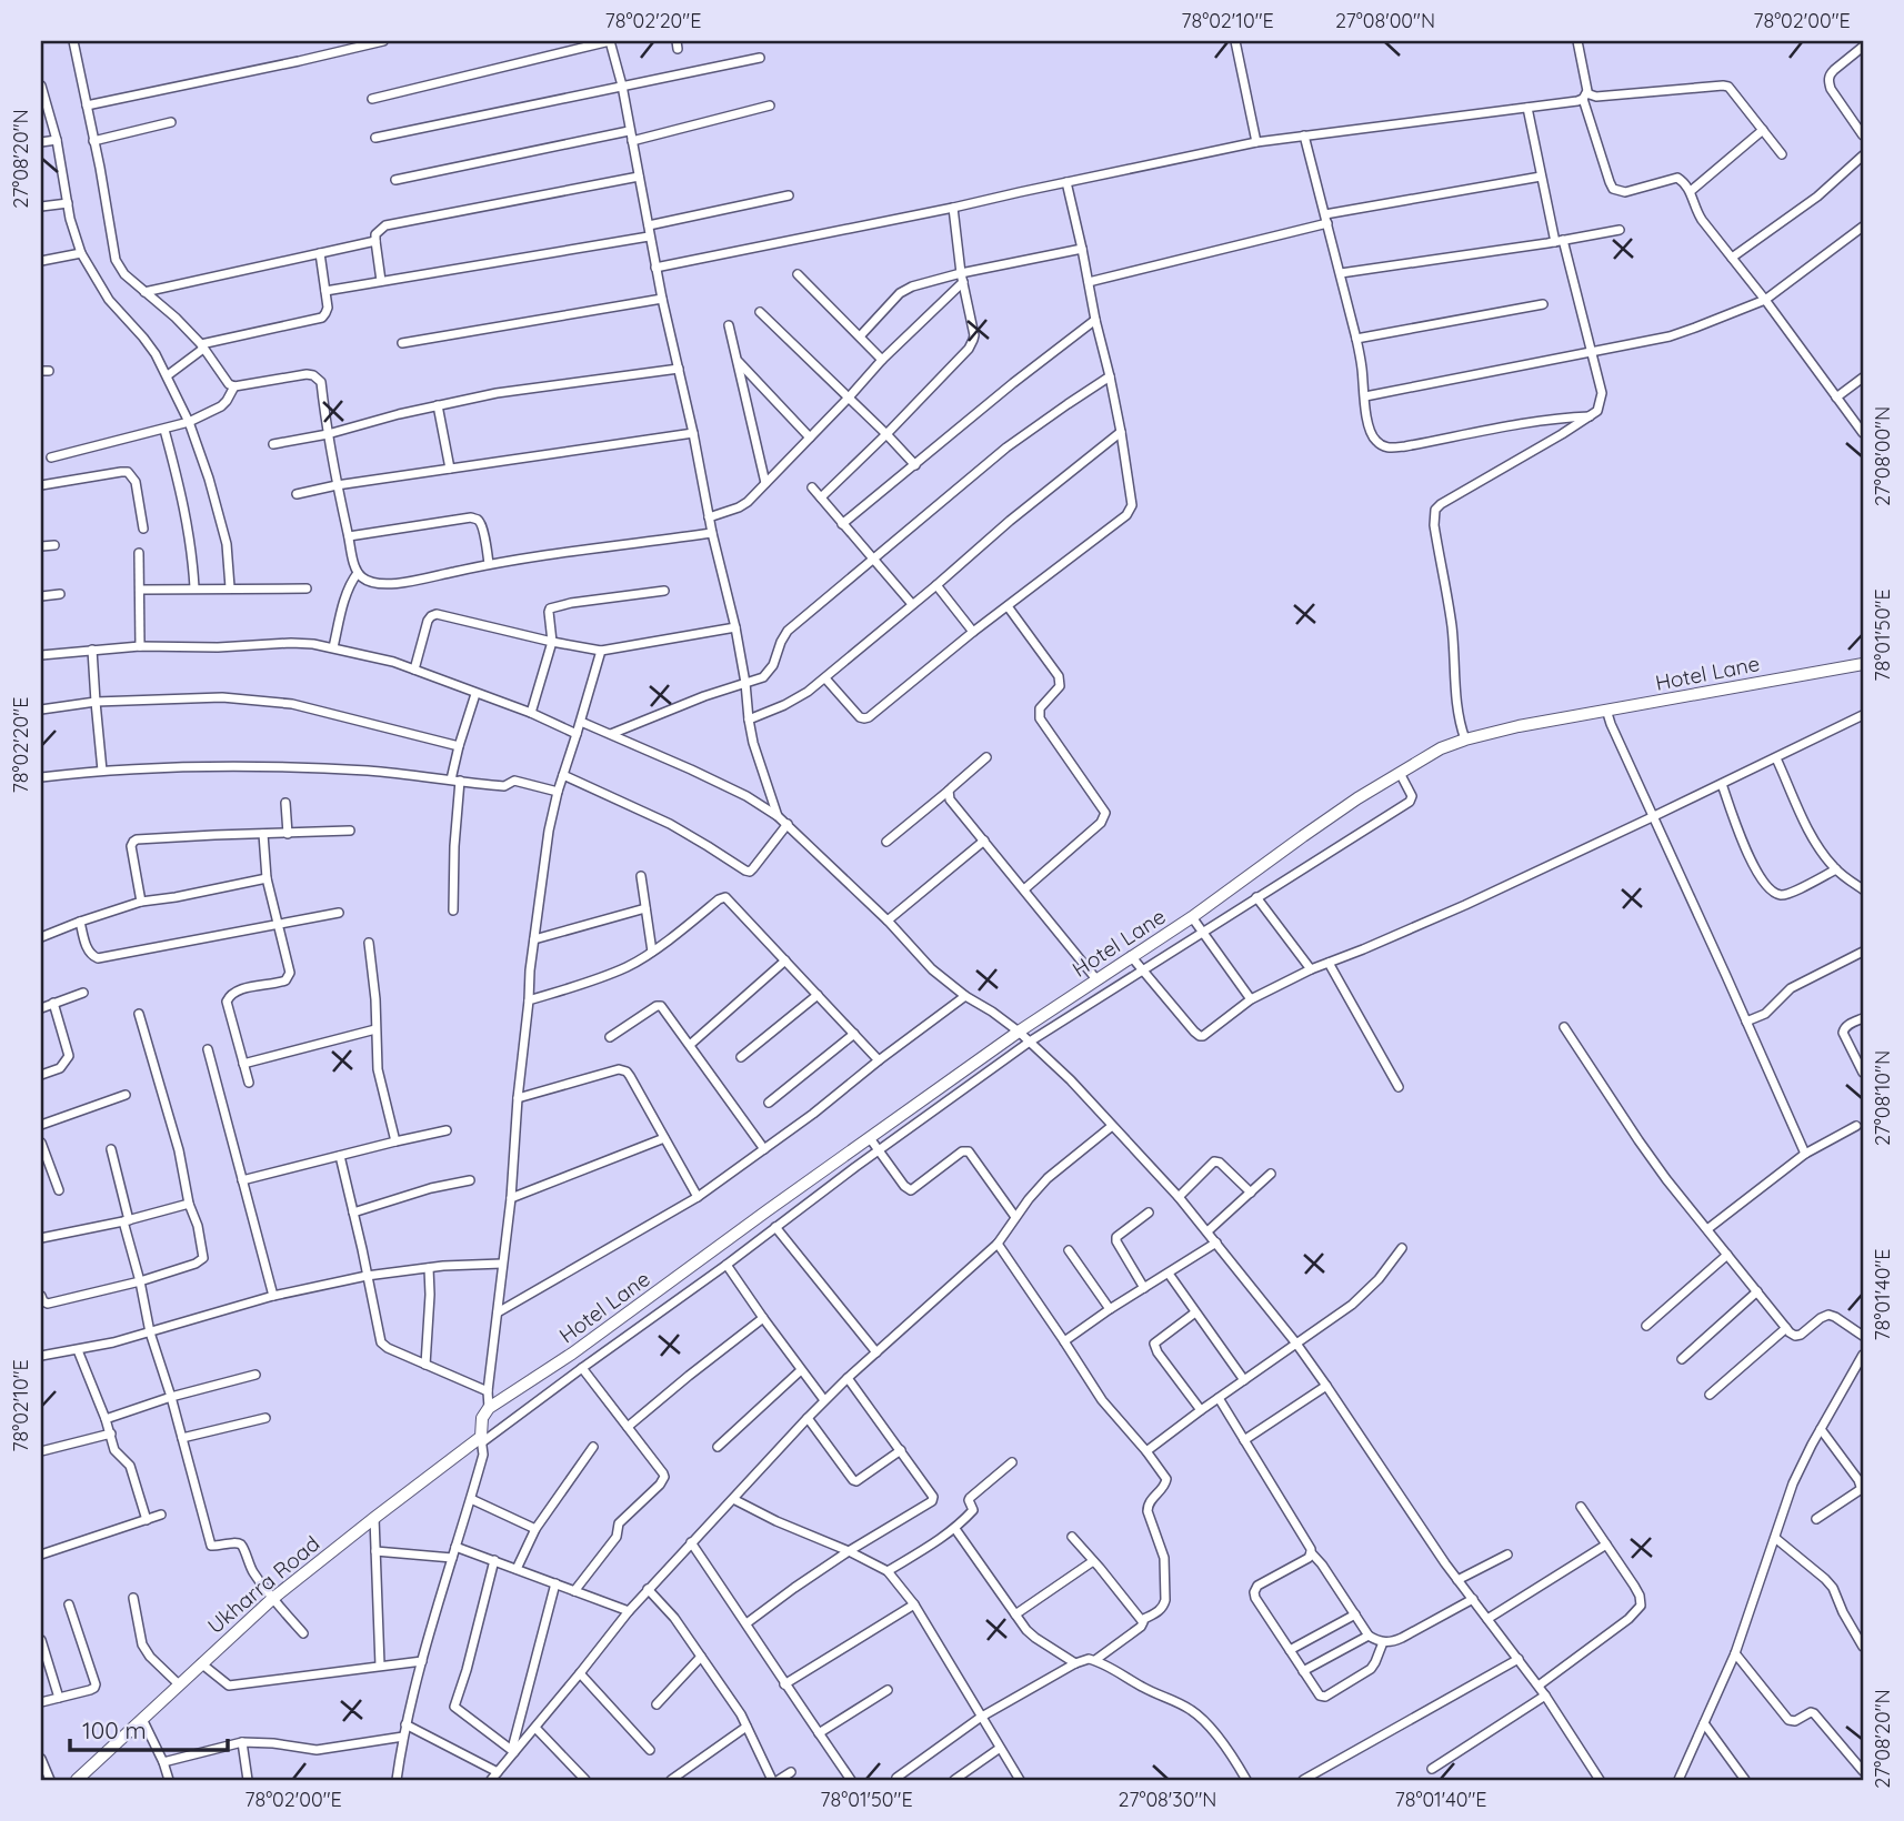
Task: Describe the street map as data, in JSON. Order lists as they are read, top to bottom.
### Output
{
  "streets": {
    "street": ["Hotel Lane", "Ukharra Road"]
  },
  "scale_bar": "100 m",
  "coordinates": [
    "78°02'20\"E",
    "78°02'10\"E",
    "27°08'00\"N",
    "78°02'00\"E",
    "27°08'20\"N",
    "78°01'50\"E",
    "27°08'10\"N",
    "78°01'40\"E",
    "27°08'30\"N"
  ]
}
